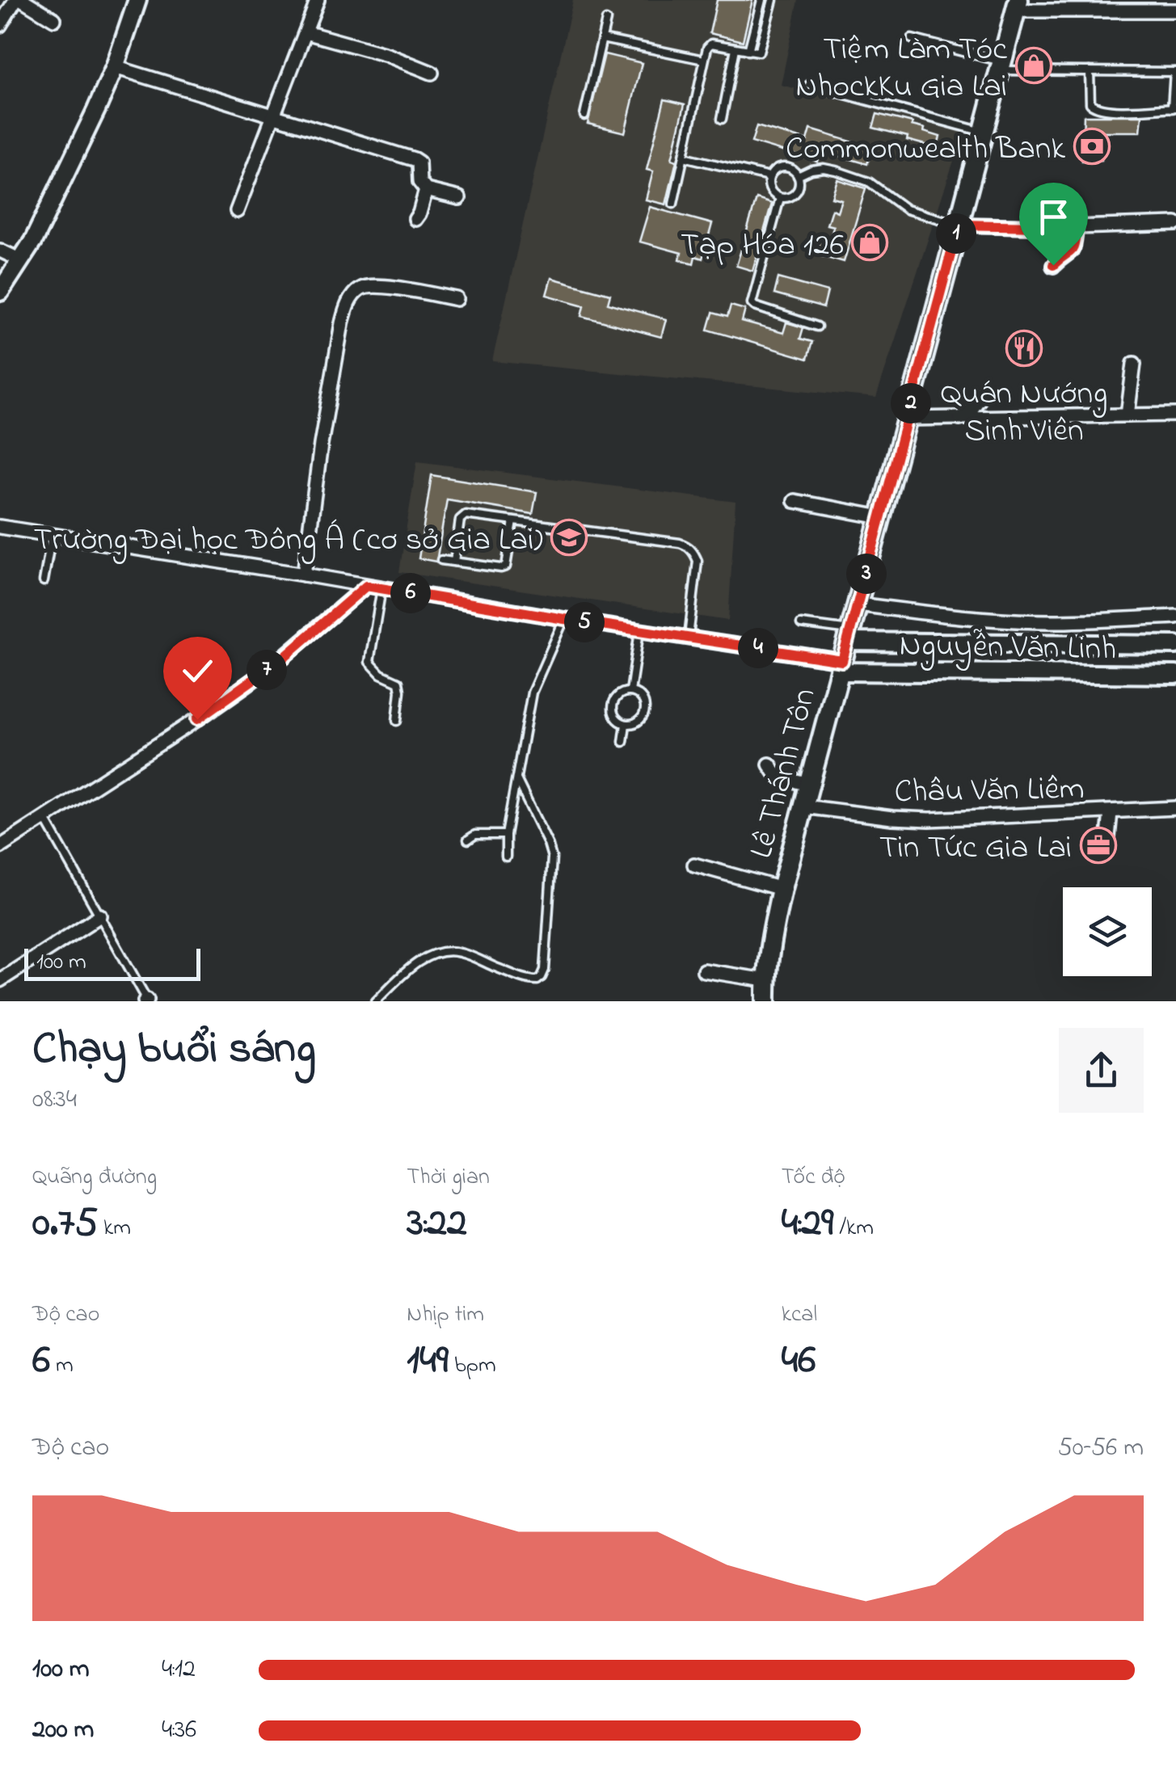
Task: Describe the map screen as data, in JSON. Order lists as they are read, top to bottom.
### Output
{
  "streets": {
    "main road": ["Lê Thánh Tôn"],
    "street": ["Nguyễn Văn Linh", "Châu Văn Liêm"]
  },
  "crossings": [
    ["Nguyễn Văn Linh", "Lê Thánh Tôn"],
    ["Lê Thánh Tôn", "Châu Văn Liêm"]
  ],
  "places": {
    "shop": ["Tiệm Làm Tóc NhockKu Gia Lai", "Tạp Hóa 126"],
    "bank": ["Commonwealth Bank"],
    "restaurant": ["Quán Nướng Sinh Viên"],
    "school or university": ["Trường Đại học Đông Á (cơ sở Gia Lai)"],
    "office": ["Tin Tức Gia Lai"]
  },
  "scale_bar": "100 m",
  "page": {
    "pins": [
      "1",
      "2",
      "3",
      "6",
      "5",
      "4",
      "7"
    ],
    "scale": "100 m",
    "heading": ["Chạy buổi sáng", "08:34"],
    "stats": [
      ["Quãng đường", "0.75 km"],
      ["Thời gian", "3:22"],
      ["Tốc độ", "4:29 /km"],
      ["Độ cao", "6 m"],
      ["Nhịp tim", "149 bpm"],
      ["kcal", "46"]
    ],
    "chart": ["Độ cao", "50–56 m"],
    "list": [
      {
        "name": "100 m",
        "note": "4:12"
      },
      {
        "name": "200 m",
        "note": "4:36"
      }
    ]
  }
}
